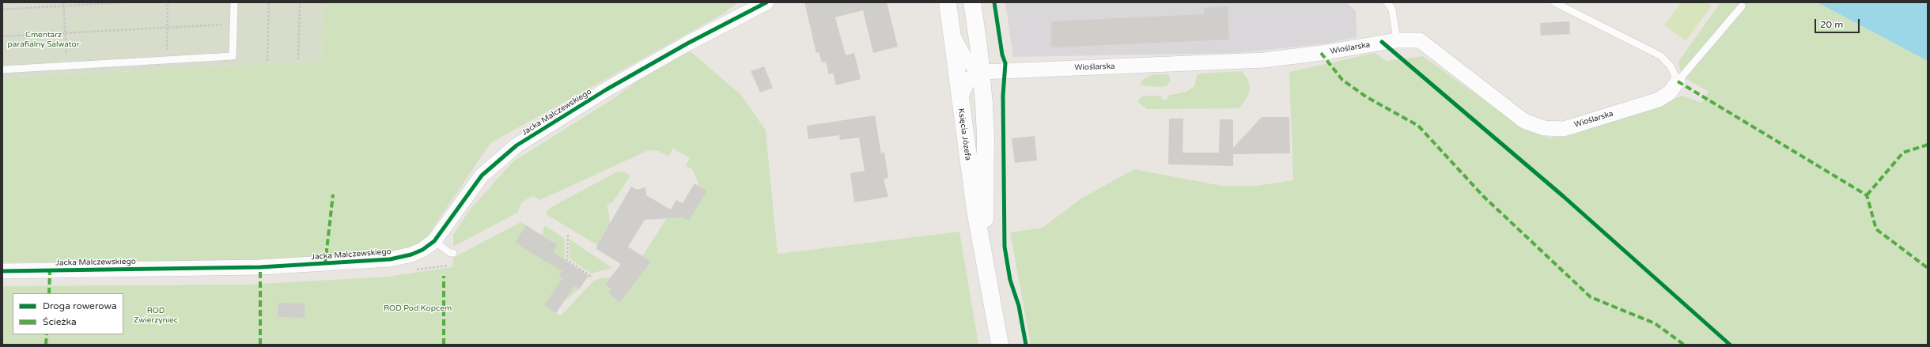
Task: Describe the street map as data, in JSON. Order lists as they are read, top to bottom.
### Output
{
  "streets": {
    "main road": ["Księcia Józefa"],
    "street": ["Wioślarska", "Jacka Malczewskiego"]
  },
  "crossings": [
    ["Wioślarska", "Księcia Józefa"]
  ],
  "parks": ["Cmentarz parafialny Salwator", "ROD Pod Kopcem", "ROD Zwierzyniec"],
  "legend": ["Droga rowerowa", "Ścieżka"],
  "scale_bar": "20 m"
}
